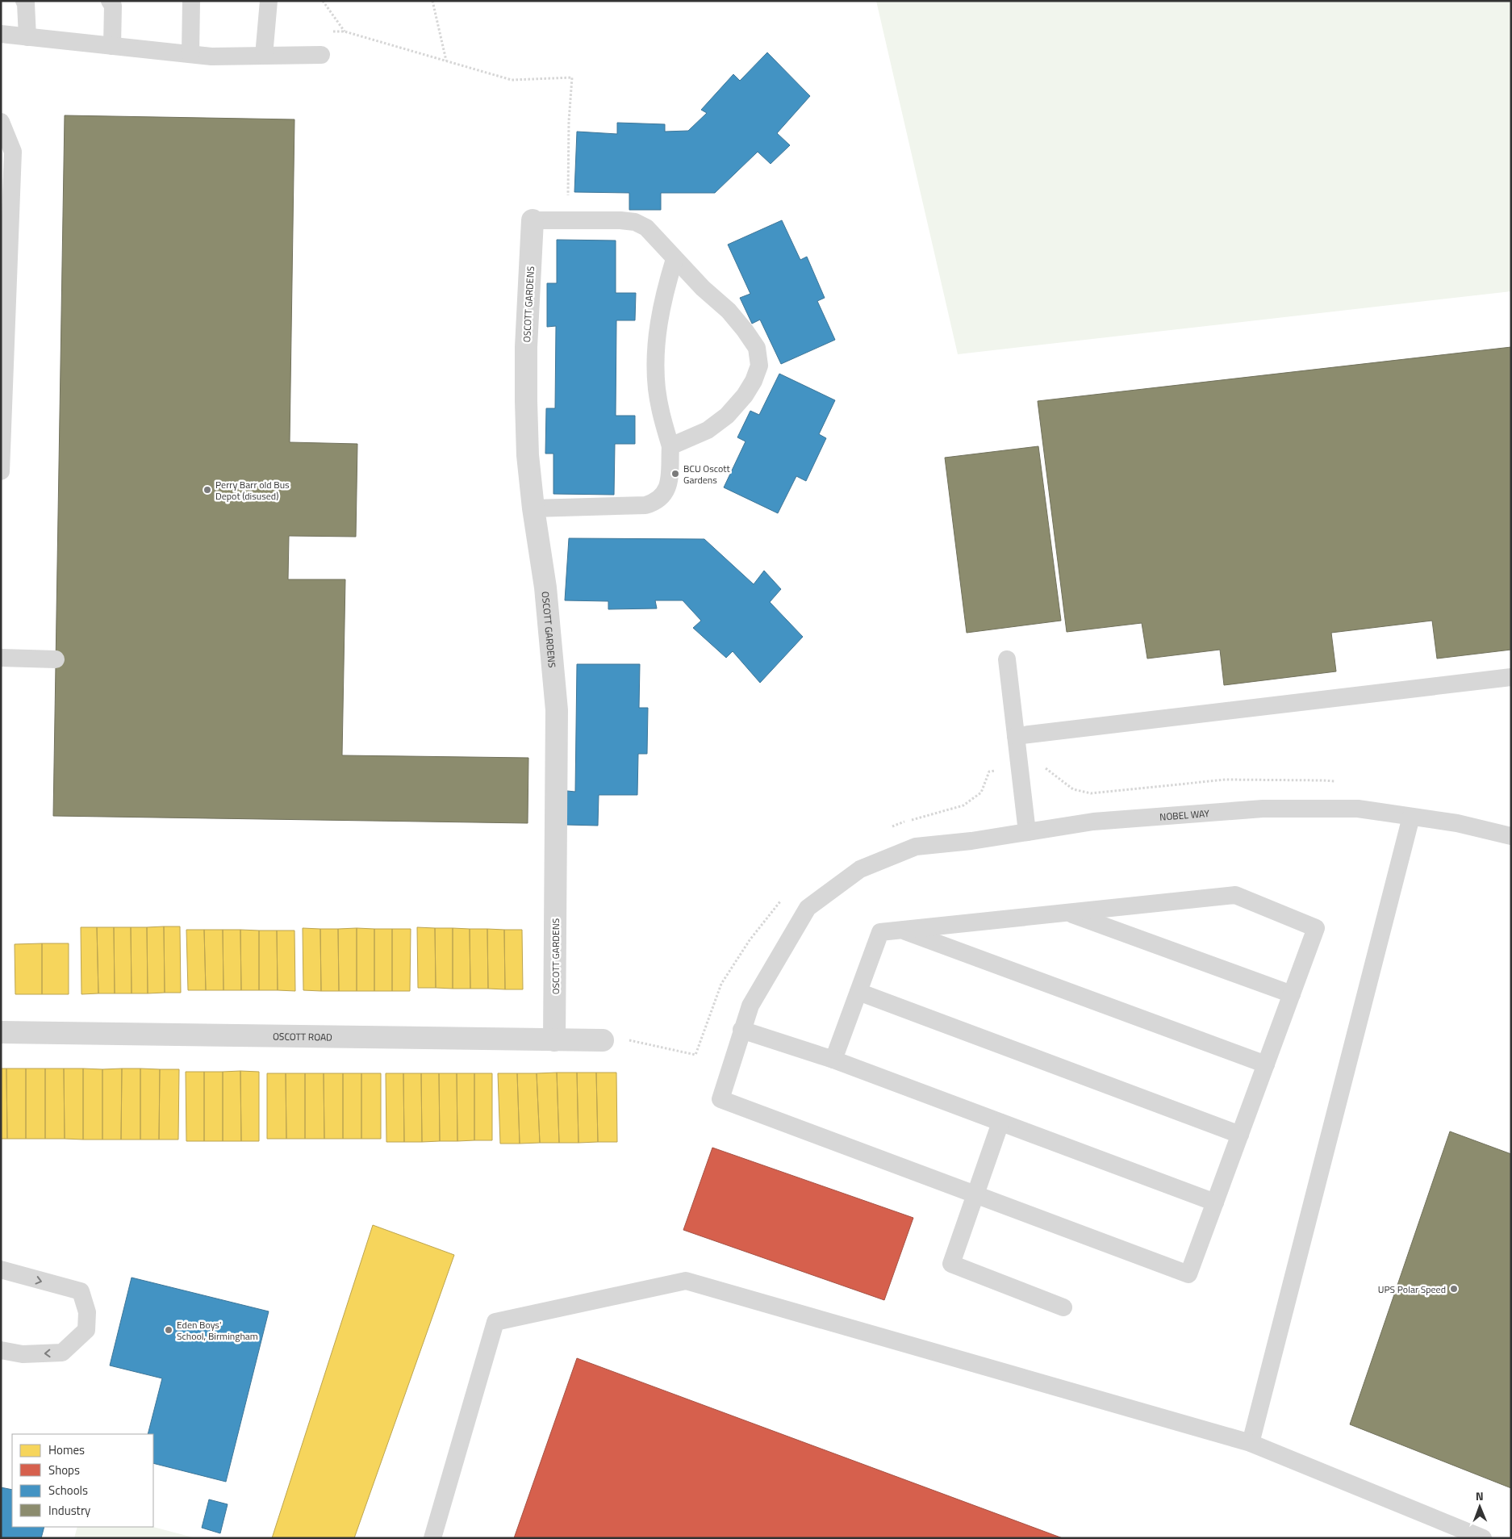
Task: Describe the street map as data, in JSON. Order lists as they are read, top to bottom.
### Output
{
  "streets": {
    "street": ["OSCOTT GARDENS", "OSCOTT ROAD"],
    "lane": ["NOBEL WAY"]
  },
  "crossings": [
    ["OSCOTT GARDENS", "OSCOTT ROAD"]
  ],
  "places": [
    "BCU Oscott Gardens",
    "Perry Barr old Bus Depot (disused)",
    "UPS Polar Speed",
    "Eden Boys' School, Birmingham"
  ],
  "legend": [
    "Homes",
    "Shops",
    "Schools",
    "Industry"
  ],
  "north": "top"
}
